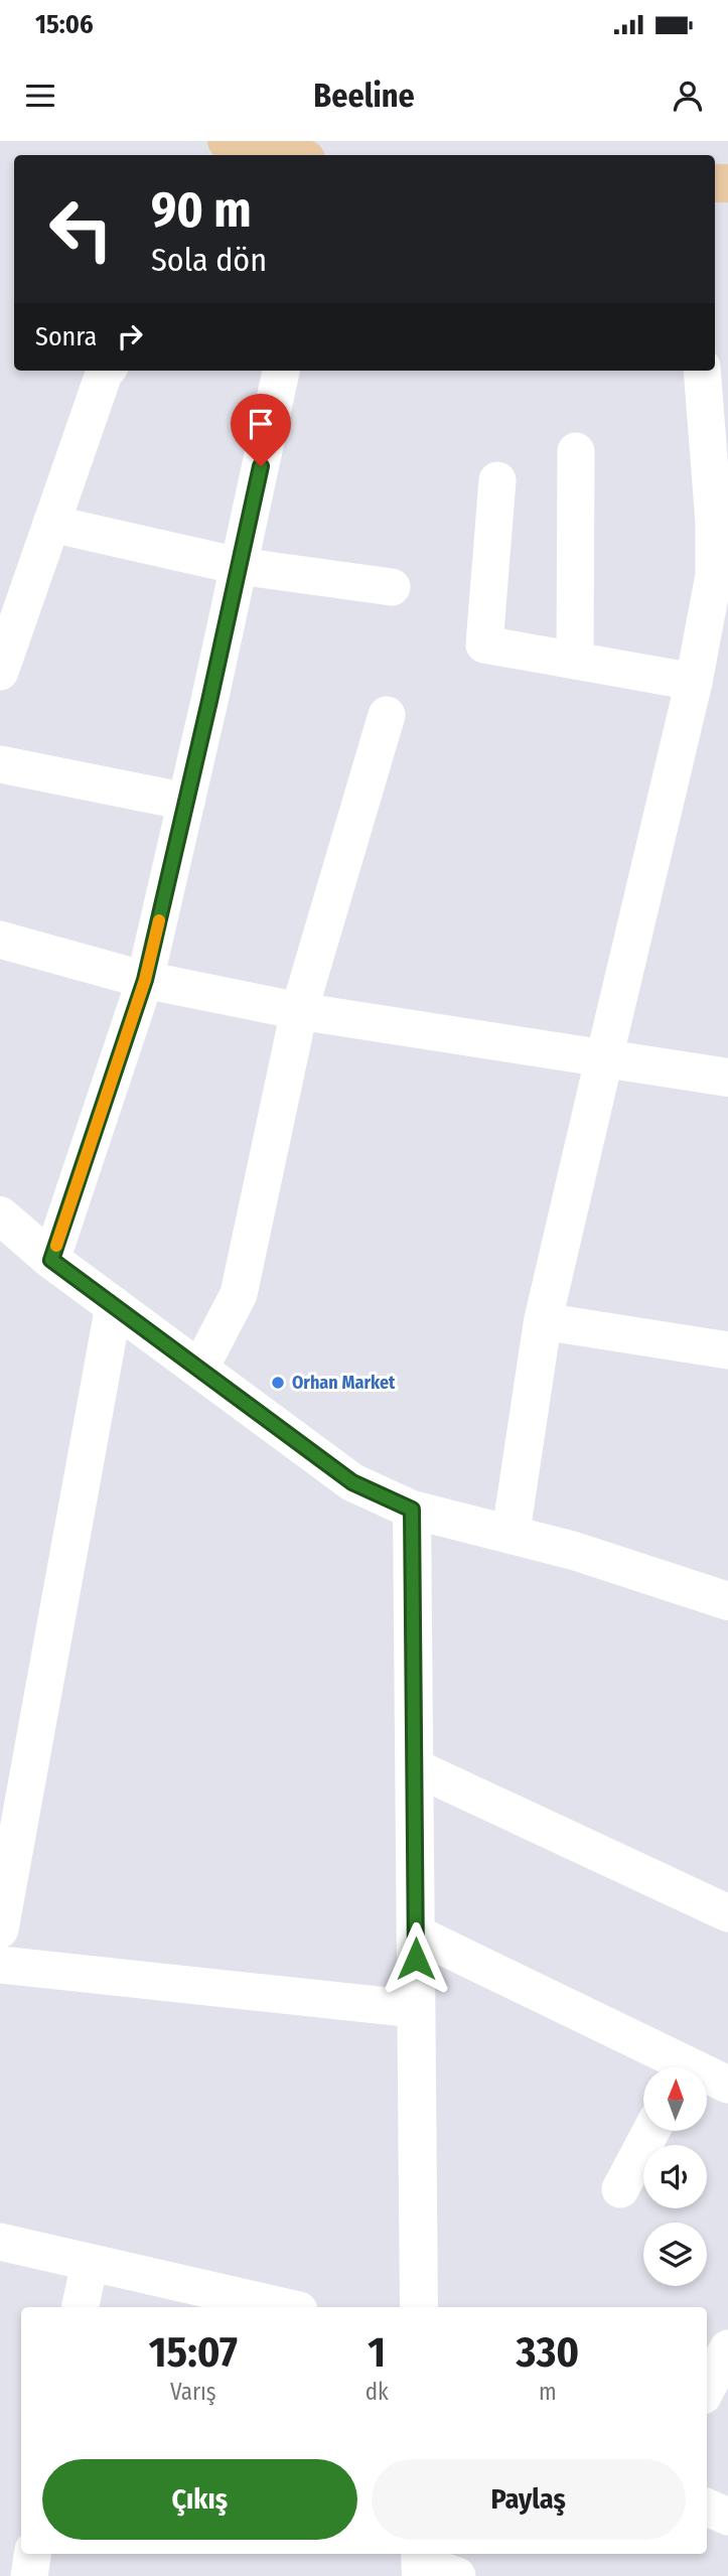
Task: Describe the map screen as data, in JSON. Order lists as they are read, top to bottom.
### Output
{
  "places": ["Orhan Market"],
  "north": "top",
  "page": {
    "status": "15:06",
    "header": "Beeline",
    "turn": ["90 m", "Sola dön"],
    "then": "Sonra",
    "eta": [
      "15:07",
      "Varış",
      "1",
      "dk",
      "330",
      "m"
    ],
    "buttons": ["Çıkış", "Paylaş"]
  }
}
